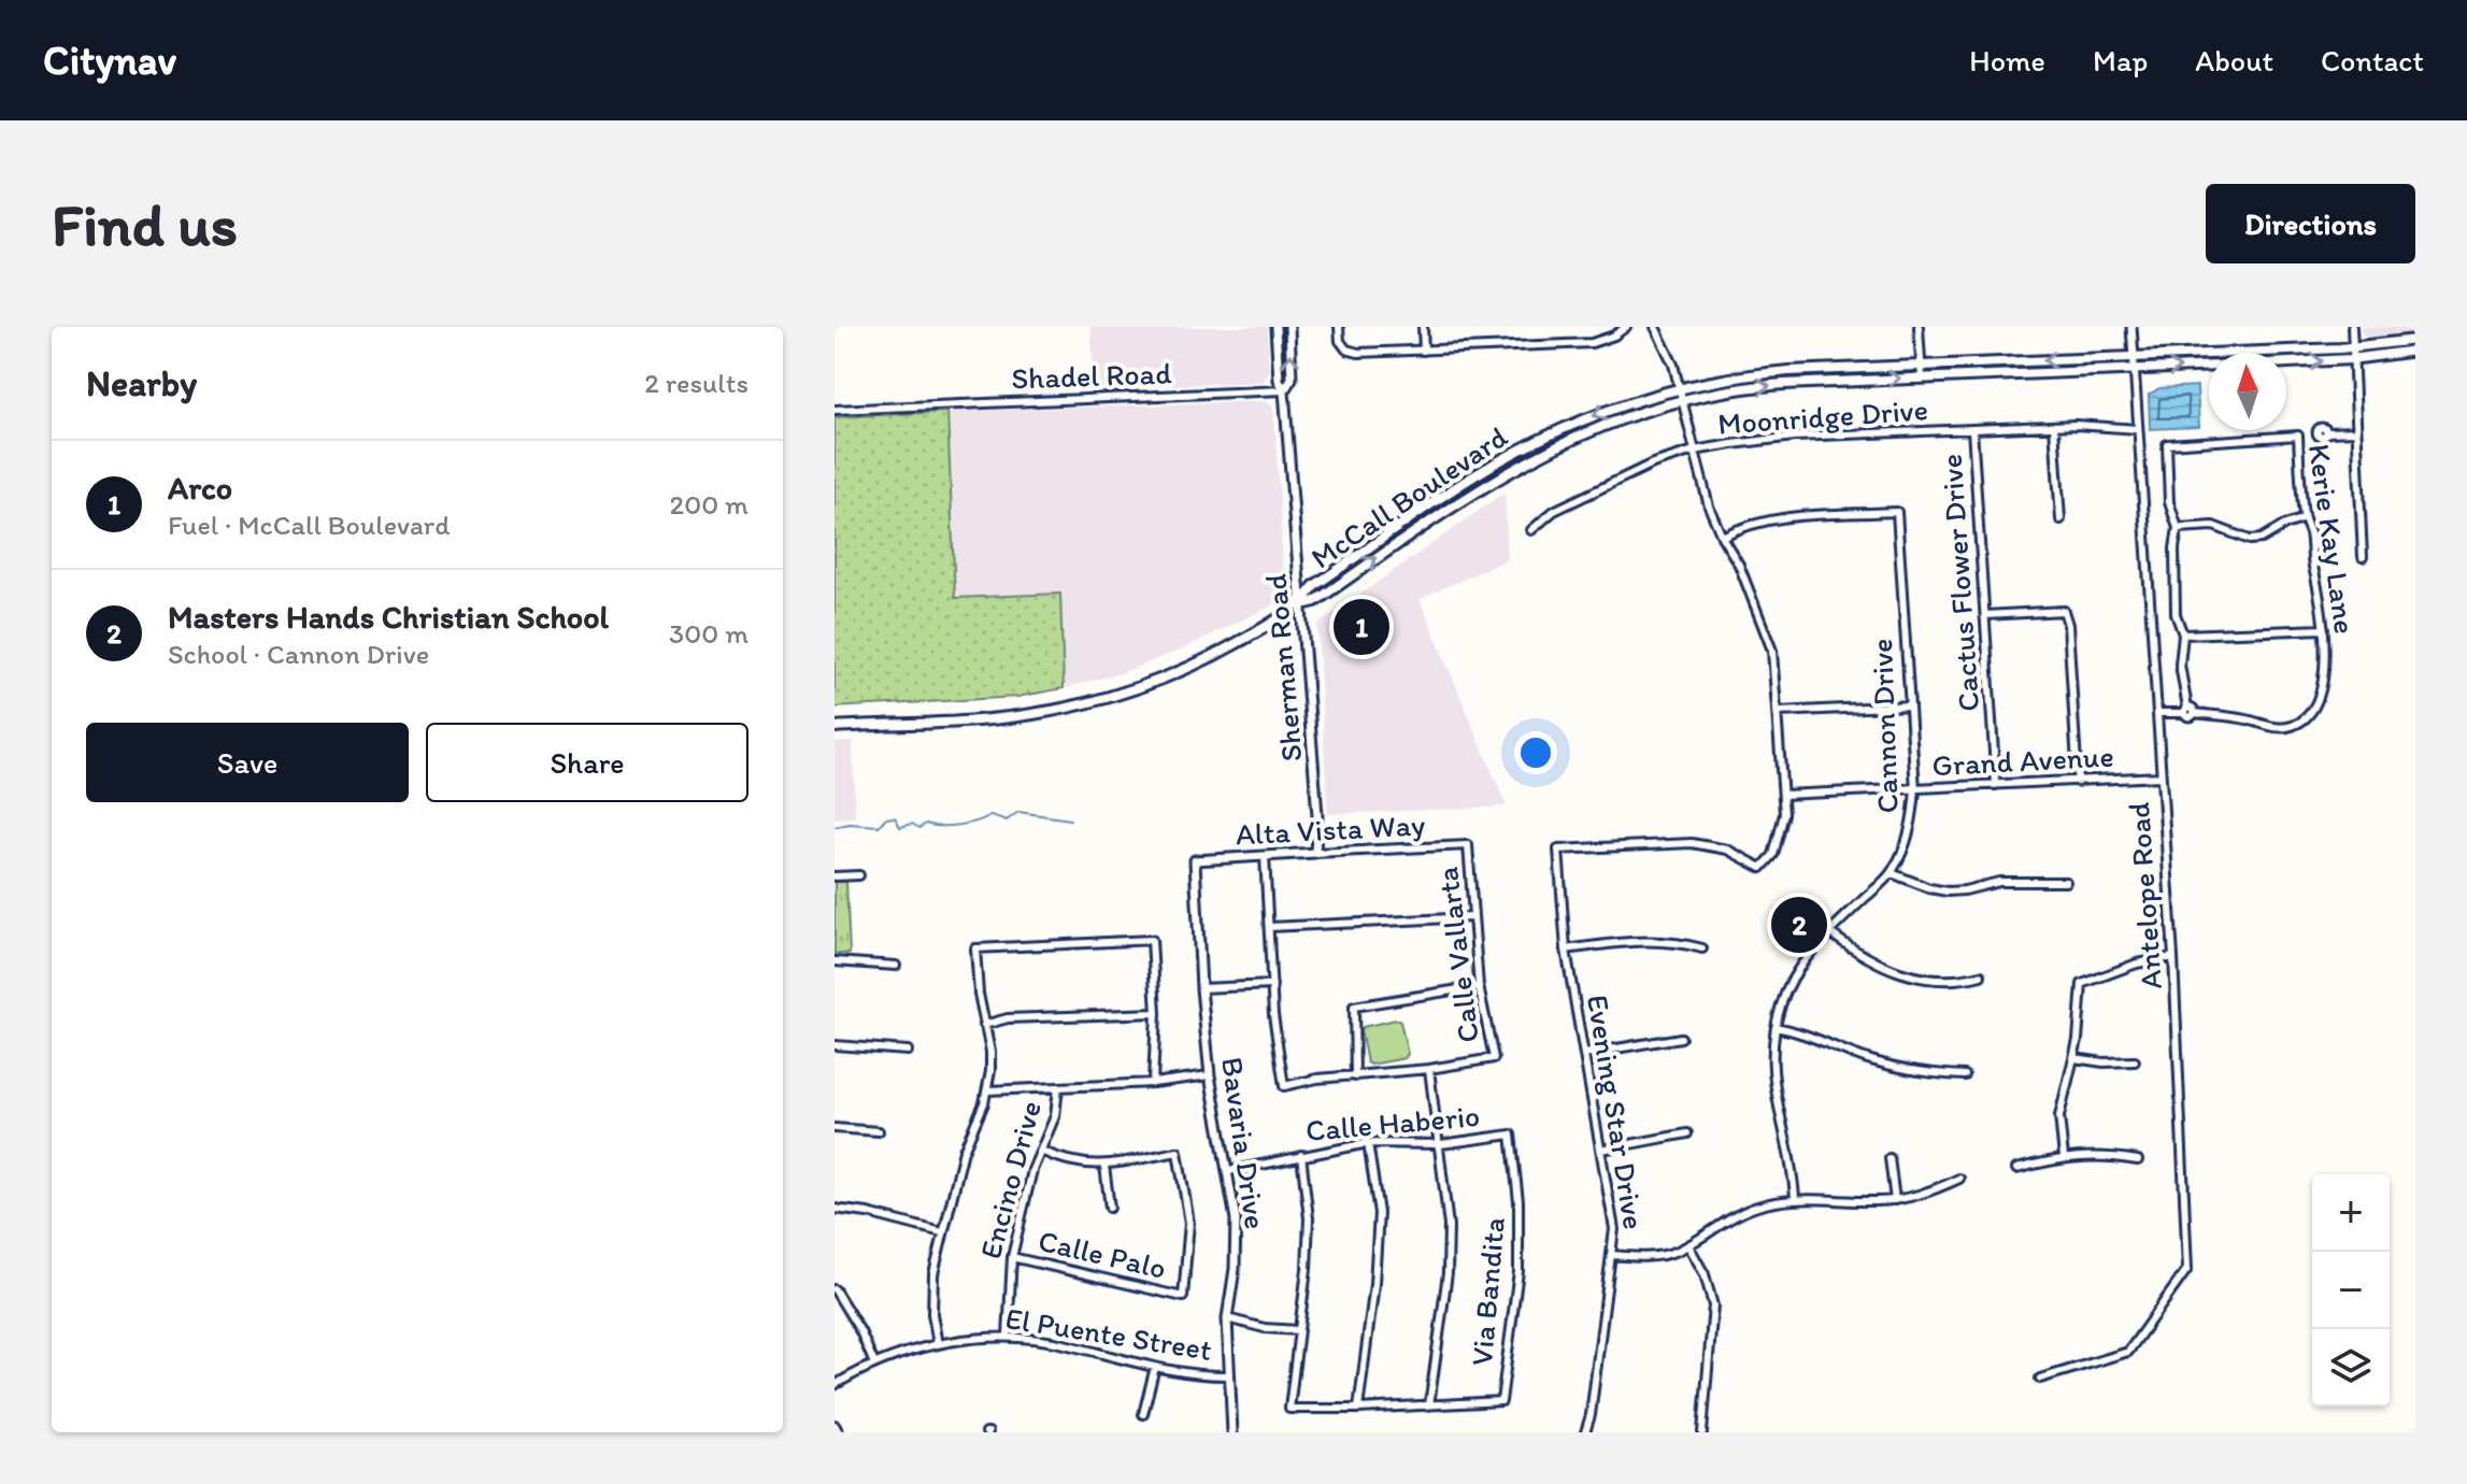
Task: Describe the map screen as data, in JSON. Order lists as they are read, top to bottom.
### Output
{
  "streets": {
    "main road": ["McCall Boulevard"],
    "street": [
      "Shadel Road",
      "Moonridge Drive",
      "Kerie Kay Lane",
      "Cactus Flower Drive",
      "Sherman Road",
      "Cannon Drive",
      "Grand Avenue",
      "Alta Vista Way",
      "Antelope Road",
      "Calle Vallarta",
      "Evening Star Drive",
      "Calle Haberio",
      "Bavaria Drive",
      "Encino Drive",
      "Calle Palo",
      "Via Bandita",
      "El Puente Street"
    ]
  },
  "crossings": [
    ["Shadel Road", "Sherman Road"],
    ["Moonridge Drive", "Cactus Flower Drive"],
    ["Moonridge Drive", "Antelope Road"],
    ["McCall Boulevard", "Sherman Road"],
    ["McCall Boulevard", "Antelope Road"],
    ["Kerie Kay Lane", "Antelope Road"],
    ["Cactus Flower Drive", "Grand Avenue"],
    ["Sherman Road", "Alta Vista Way"],
    ["Cannon Drive", "Grand Avenue"],
    ["Grand Avenue", "Antelope Road"],
    ["Grand Avenue", "Evening Star Drive"],
    ["Alta Vista Way", "Calle Vallarta"],
    ["Alta Vista Way", "Bavaria Drive"],
    ["Calle Haberio", "Bavaria Drive"],
    ["Calle Haberio", "Via Bandita"],
    ["Bavaria Drive", "El Puente Street"],
    ["Encino Drive", "Calle Palo"],
    ["Encino Drive", "El Puente Street"]
  ],
  "north": "top",
  "page": {
    "header": "Citynav",
    "nav": [
      "Home",
      "Map",
      "About",
      "Contact"
    ],
    "buttons": [
      "Directions",
      ["Save", "Share"]
    ],
    "title": "Find us",
    "heading": ["Nearby", "2 results"],
    "list": [
      {
        "mark": "1",
        "name": "Arco",
        "note": "Fuel · McCall Boulevard",
        "value": "200 m"
      },
      {
        "mark": "2",
        "name": "Masters Hands Christian School",
        "note": "School · Cannon Drive",
        "value": "300 m"
      }
    ],
    "pins": ["1", "2"],
    "map_buttons": ["+", "−"]
  }
}
